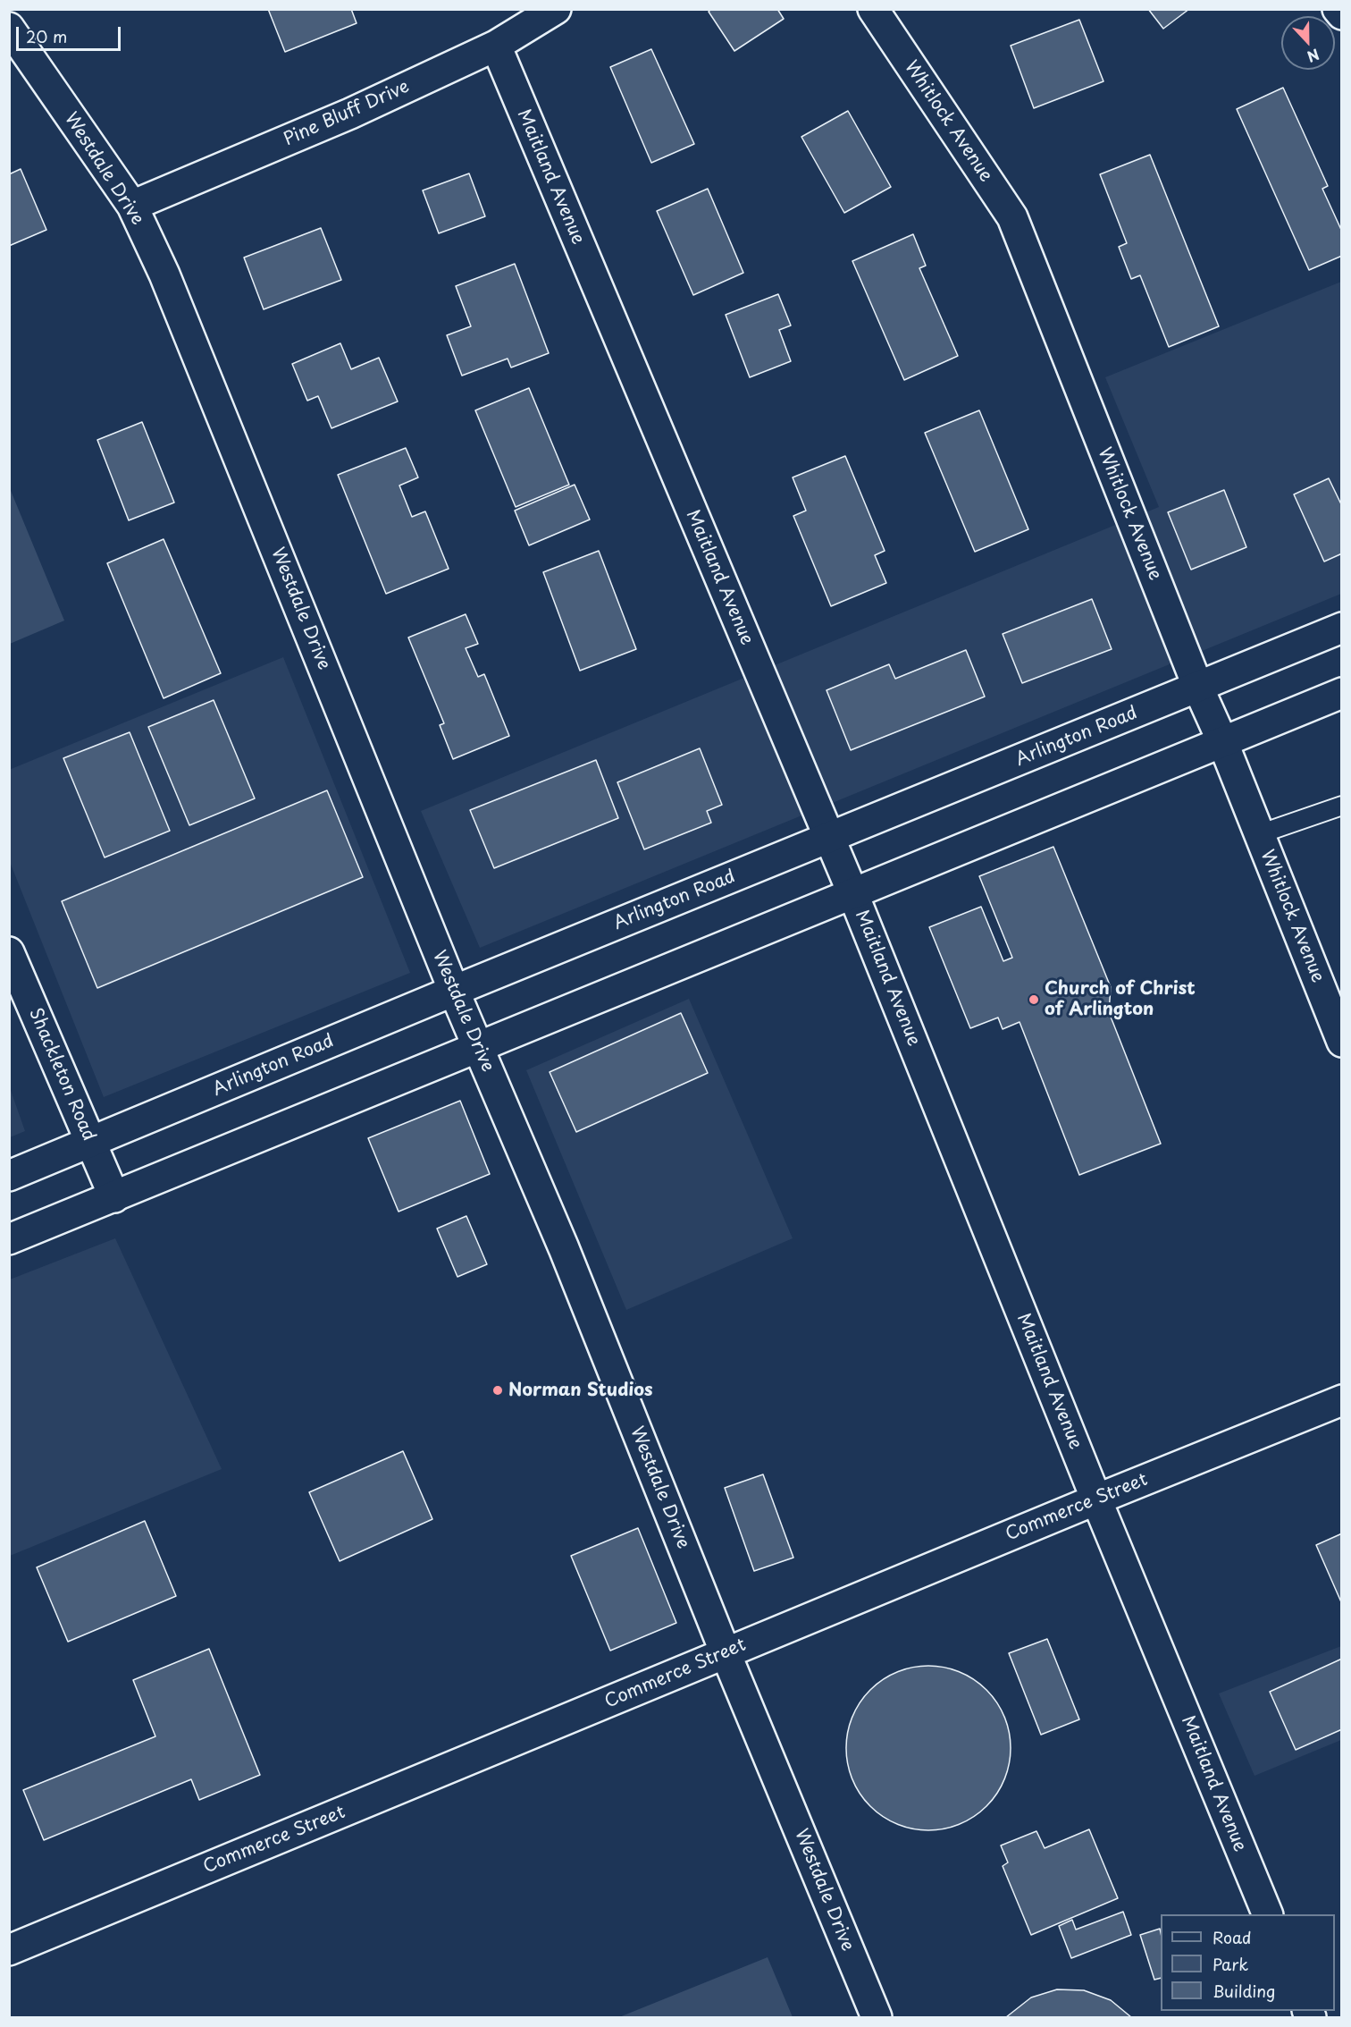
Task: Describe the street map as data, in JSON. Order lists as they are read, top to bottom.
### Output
{
  "streets": {
    "street": [
      "Pine Bluff Drive",
      "Whitlock Avenue",
      "Westdale Drive",
      "Maitland Avenue",
      "Arlington Road",
      "Shackleton Road",
      "Commerce Street"
    ]
  },
  "crossings": [
    ["Pine Bluff Drive", "Westdale Drive"],
    ["Pine Bluff Drive", "Maitland Avenue"],
    ["Whitlock Avenue", "Arlington Road"],
    ["Westdale Drive", "Arlington Road"],
    ["Westdale Drive", "Commerce Street"],
    ["Maitland Avenue", "Arlington Road"],
    ["Maitland Avenue", "Commerce Street"],
    ["Arlington Road", "Shackleton Road"]
  ],
  "places": ["Church of Christ of Arlington", "Norman Studios"],
  "legend": ["Road", "Park", "Building"],
  "scale_bar": "20 m",
  "north": "bottom"
}
